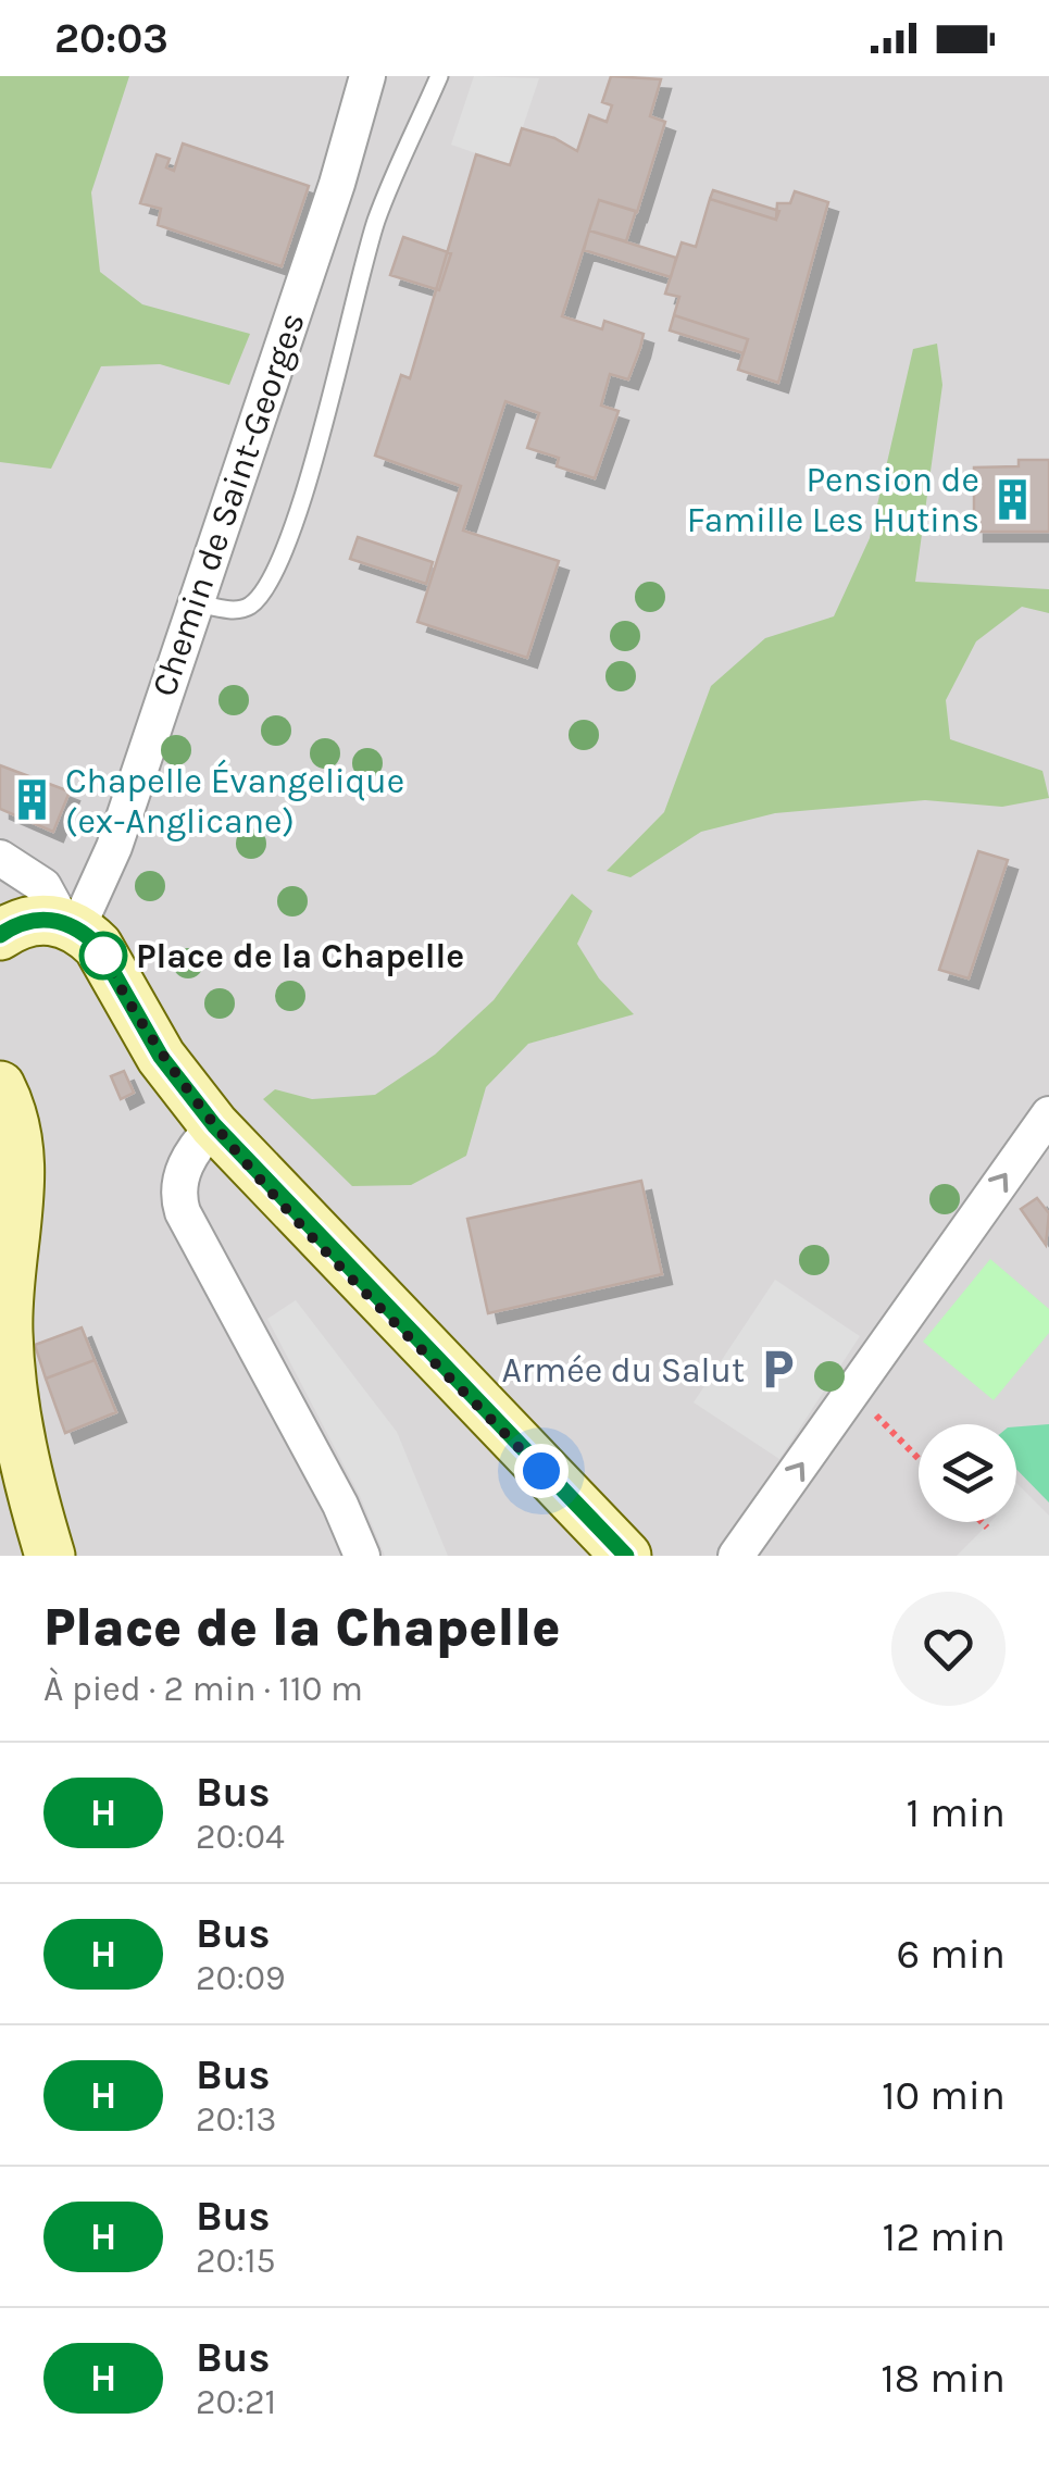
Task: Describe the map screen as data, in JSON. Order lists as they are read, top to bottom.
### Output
{
  "streets": {
    "street": ["Chemin de Saint-Georges"]
  },
  "places": {
    "building": ["Pension de Famille Les Hutins", "Chapelle Évangelique (ex-Anglicane)"],
    "other": ["Place de la Chapelle"],
    "parking": ["Armée du Salut"]
  },
  "lines": ["bus line H"],
  "page": {
    "status": "20:03",
    "heading": ["Place de la Chapelle", "À pied · 2 min · 110 m"],
    "list": [
      {
        "mark": "H",
        "name": "Bus",
        "note": "20:04",
        "value": "1 min"
      },
      {
        "mark": "H",
        "name": "Bus",
        "note": "20:09",
        "value": "6 min"
      },
      {
        "mark": "H",
        "name": "Bus",
        "note": "20:13",
        "value": "10 min"
      },
      {
        "mark": "H",
        "name": "Bus",
        "note": "20:15",
        "value": "12 min"
      },
      {
        "mark": "H",
        "name": "Bus",
        "note": "20:21",
        "value": "18 min"
      }
    ]
  }
}
